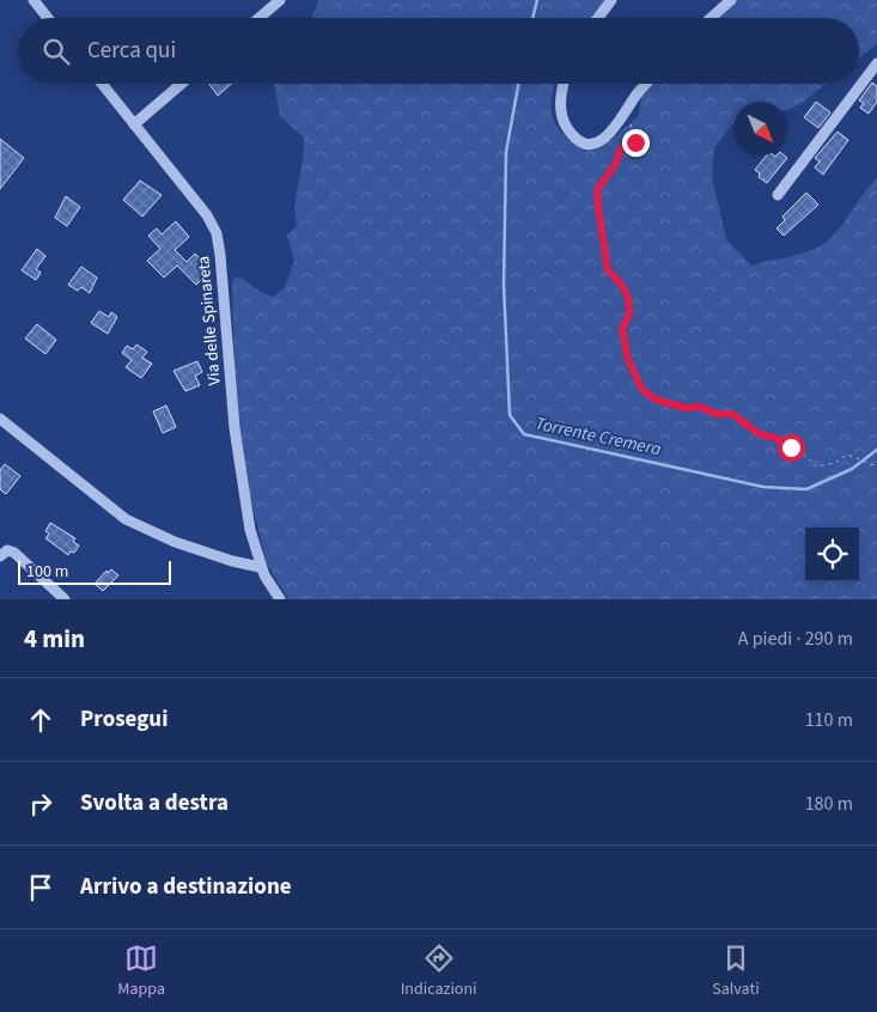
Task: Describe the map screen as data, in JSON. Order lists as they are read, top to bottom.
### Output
{
  "streets": {
    "street": ["Via delle Spinareta"]
  },
  "water": ["Torrente Cremera"],
  "scale_bar": "100 m",
  "north": "bottom right",
  "page": {
    "search": "Cerca qui",
    "scale": "100 m",
    "heading": ["4 min", "A piedi · 290 m"],
    "list": [
      ["Prosegui", "110 m"],
      ["Svolta a destra", "180 m"],
      "Arrivo a destinazione"
    ],
    "nav": ["Mappa", "Indicazioni", "Salvati"]
  }
}
